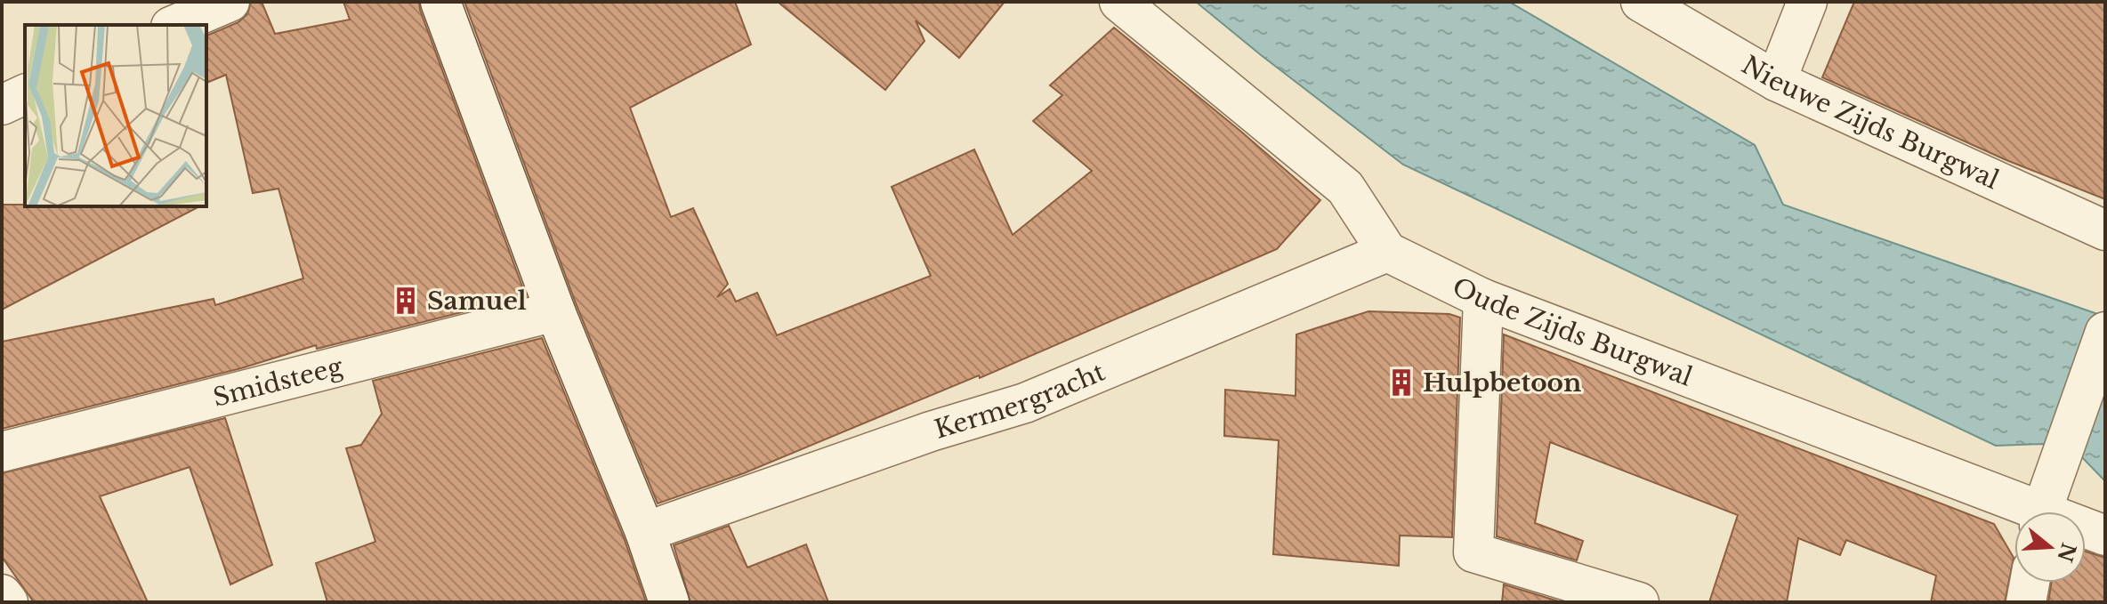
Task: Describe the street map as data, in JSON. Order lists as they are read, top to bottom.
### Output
{
  "streets": {
    "street": [
      "Nieuwe Zijds Burgwal",
      "Oude Zijds Burgwal",
      "Smidsteeg",
      "Kermergracht"
    ]
  },
  "crossings": [
    ["Oude Zijds Burgwal", "Kermergracht"]
  ],
  "places": {
    "building": ["Samuel", "Hulpbetoon"]
  },
  "north": "right"
}
